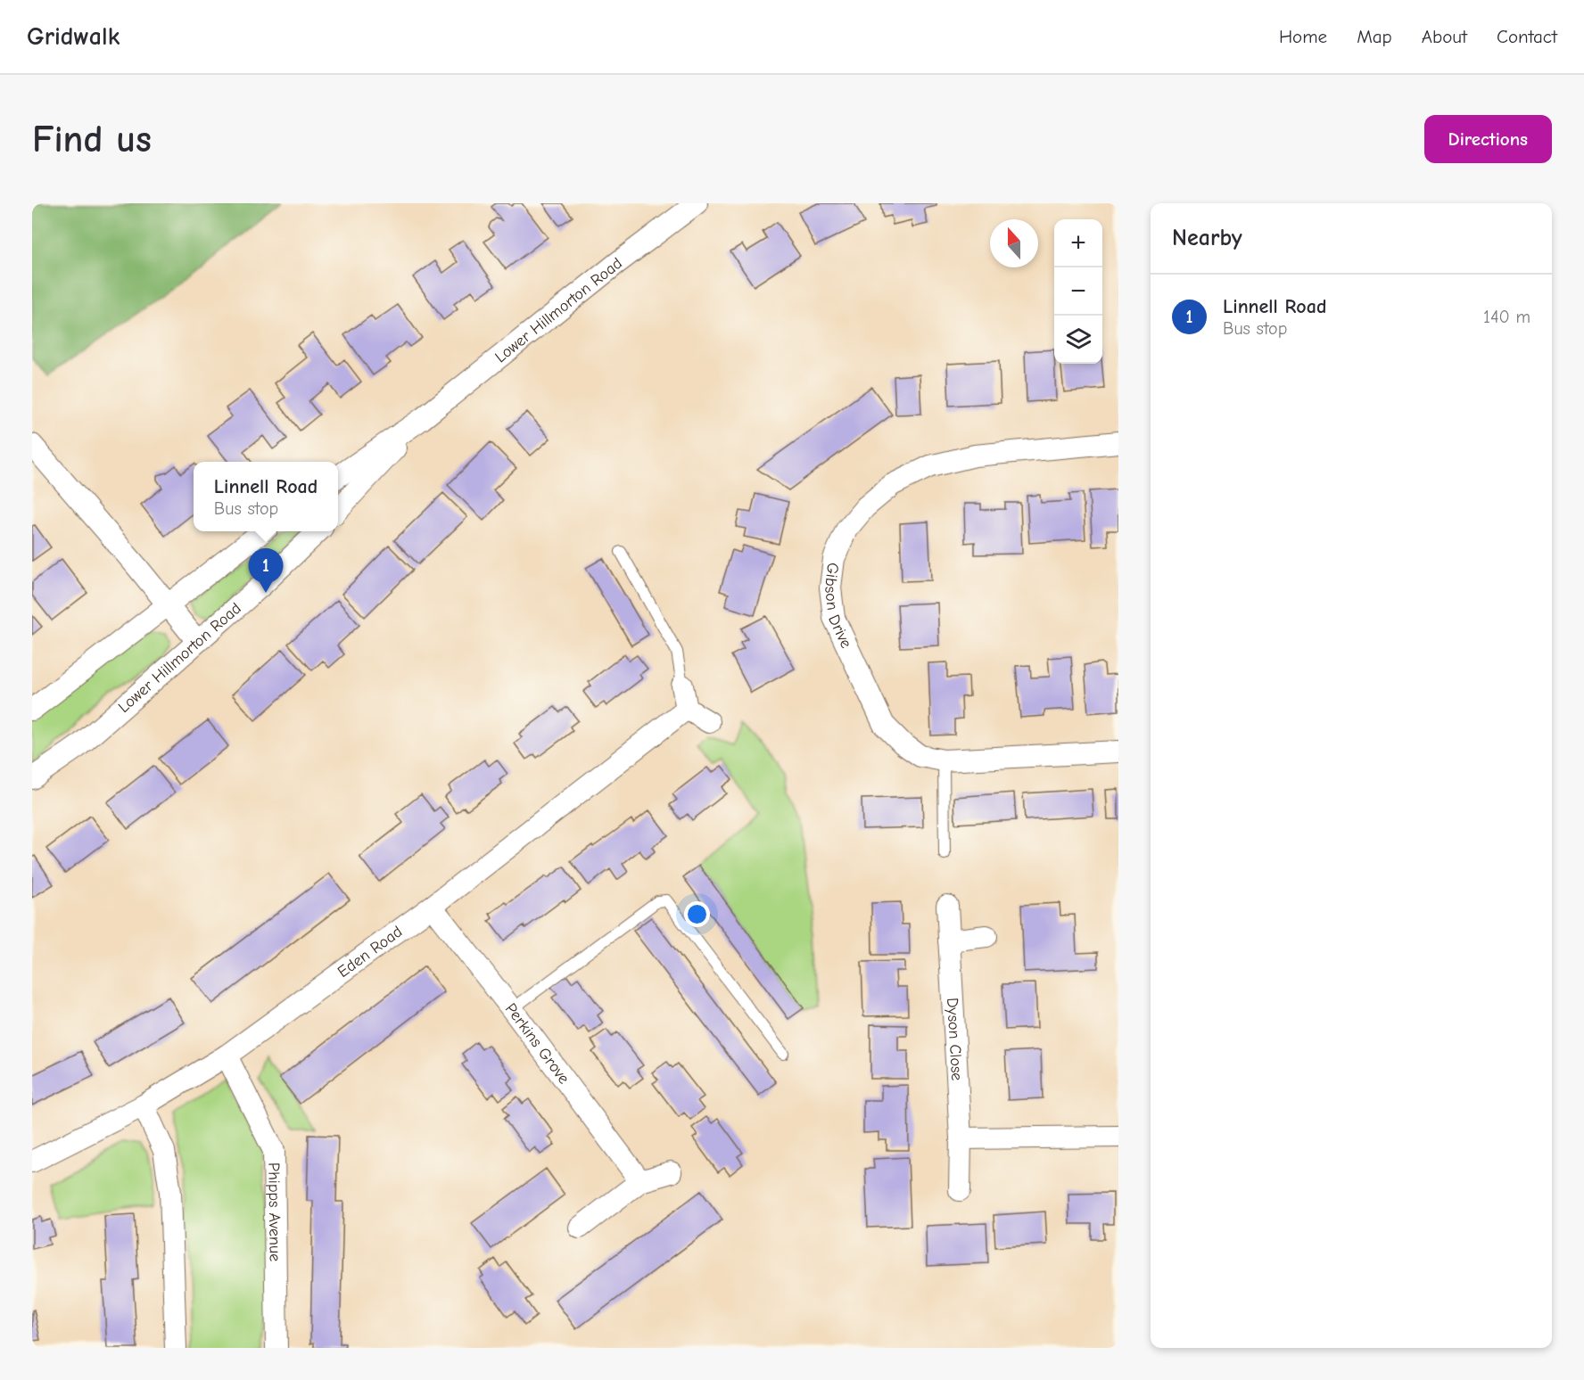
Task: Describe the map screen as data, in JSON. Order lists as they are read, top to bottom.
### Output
{
  "streets": {
    "street": [
      "Lower Hillmorton Road",
      "Gibson Drive",
      "Eden Road",
      "Dyson Close",
      "Perkins Grove",
      "Phipps Avenue"
    ]
  },
  "crossings": [
    ["Eden Road", "Perkins Grove"],
    ["Eden Road", "Phipps Avenue"]
  ],
  "north": "top",
  "page": {
    "header": "Gridwalk",
    "nav": [
      "Home",
      "Map",
      "About",
      "Contact"
    ],
    "buttons": "Directions",
    "title": "Find us",
    "heading": "Nearby",
    "map_buttons": ["+", "−"],
    "list": [
      {
        "mark": "1",
        "name": "Linnell Road",
        "note": "Bus stop",
        "value": "140 m"
      }
    ],
    "popup": ["Linnell Road", "Bus stop"],
    "pins": "1"
  }
}
